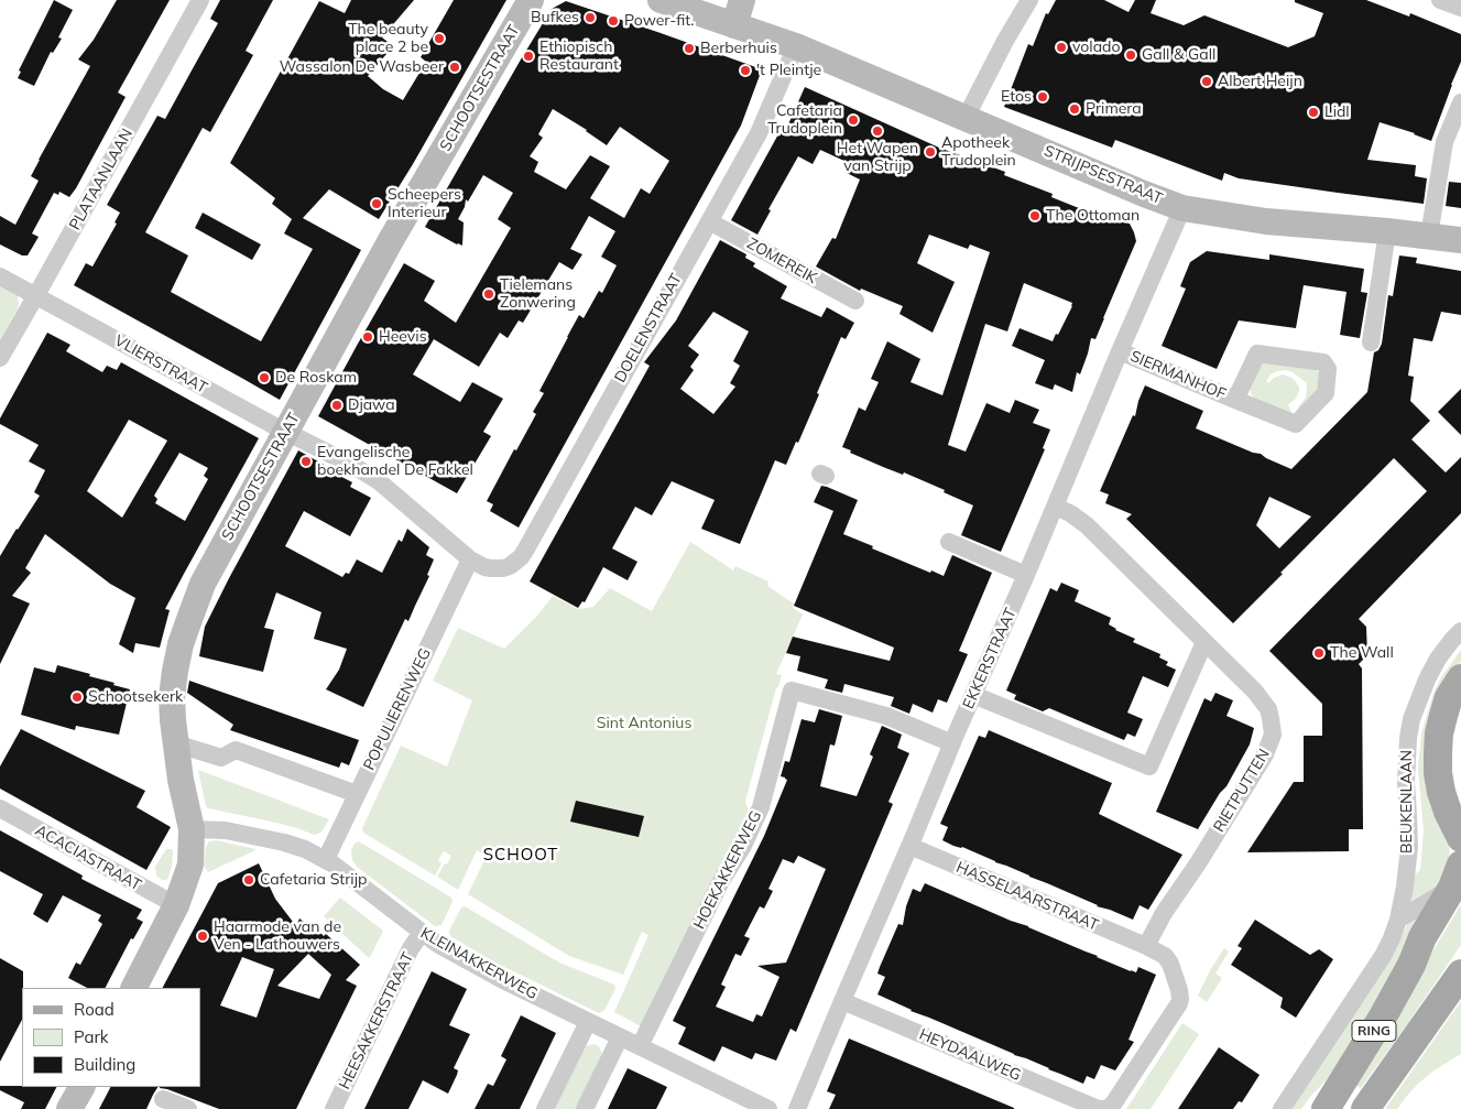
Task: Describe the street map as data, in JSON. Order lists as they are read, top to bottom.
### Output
{
  "streets": {
    "main road": ["BEUKENLAAN", "RING"],
    "street": [
      "SCHOOTSESTRAAT",
      "STRIJPSESTRAAT",
      "PLATAANLAAN",
      "ZOMEREIK",
      "DOELENSTRAAT",
      "VLIERSTRAAT",
      "SIERMANHOF",
      "EKKERSTRAAT",
      "POPULIERENWEG",
      "RIETPUTTEN",
      "ACACIASTRAAT",
      "HOEKAKKERWEG",
      "HASSELAARSTRAAT",
      "KLEINAKKERWEG",
      "HEESAKKERSTRAAT",
      "HEYDAALWEG"
    ]
  },
  "crossings": [
    ["SCHOOTSESTRAAT", "VLIERSTRAAT"],
    ["SCHOOTSESTRAAT", "ACACIASTRAAT"],
    ["SCHOOTSESTRAAT", "KLEINAKKERWEG"],
    ["STRIJPSESTRAAT", "DOELENSTRAAT"],
    ["STRIJPSESTRAAT", "EKKERSTRAAT"],
    ["PLATAANLAAN", "VLIERSTRAAT"],
    ["ZOMEREIK", "DOELENSTRAAT"],
    ["DOELENSTRAAT", "VLIERSTRAAT"],
    ["DOELENSTRAAT", "POPULIERENWEG"],
    ["VLIERSTRAAT", "POPULIERENWEG"],
    ["SIERMANHOF", "EKKERSTRAAT"],
    ["EKKERSTRAAT", "RIETPUTTEN"],
    ["EKKERSTRAAT", "HOEKAKKERWEG"],
    ["EKKERSTRAAT", "HASSELAARSTRAAT"],
    ["EKKERSTRAAT", "HEYDAALWEG"],
    ["POPULIERENWEG", "KLEINAKKERWEG"],
    ["RIETPUTTEN", "HASSELAARSTRAAT"],
    ["HOEKAKKERWEG", "KLEINAKKERWEG"],
    ["HASSELAARSTRAAT", "HEYDAALWEG"],
    ["KLEINAKKERWEG", "HEESAKKERSTRAAT"]
  ],
  "districts": ["SCHOOT"],
  "parks": ["Sint Antonius"],
  "places": [
    "Bufkes",
    "Power-fit.",
    "The beauty place 2 be",
    "volado",
    "Berberhuis",
    "Gall & Gall",
    "Ethiopisch Restaurant",
    "Wassalon De Wasbeer",
    "'t Pleintje",
    "Albert Heijn",
    "Etos",
    "Primera",
    "Lidl",
    "Cafetaria Trudoplein",
    "Het Wapen van Strijp",
    "Apotheek Trudoplein",
    "Scheepers Interieur",
    "The Ottoman",
    "Tielemans Zonwering",
    "Heevis",
    "De Roskam",
    "Djawa",
    "Evangelische boekhandel De Fakkel",
    "The Wall",
    "Schootsekerk",
    "Cafetaria Strijp",
    "Haarmode van de Ven - Lathouwers"
  ],
  "legend": ["Road", "Park", "Building"]
}
